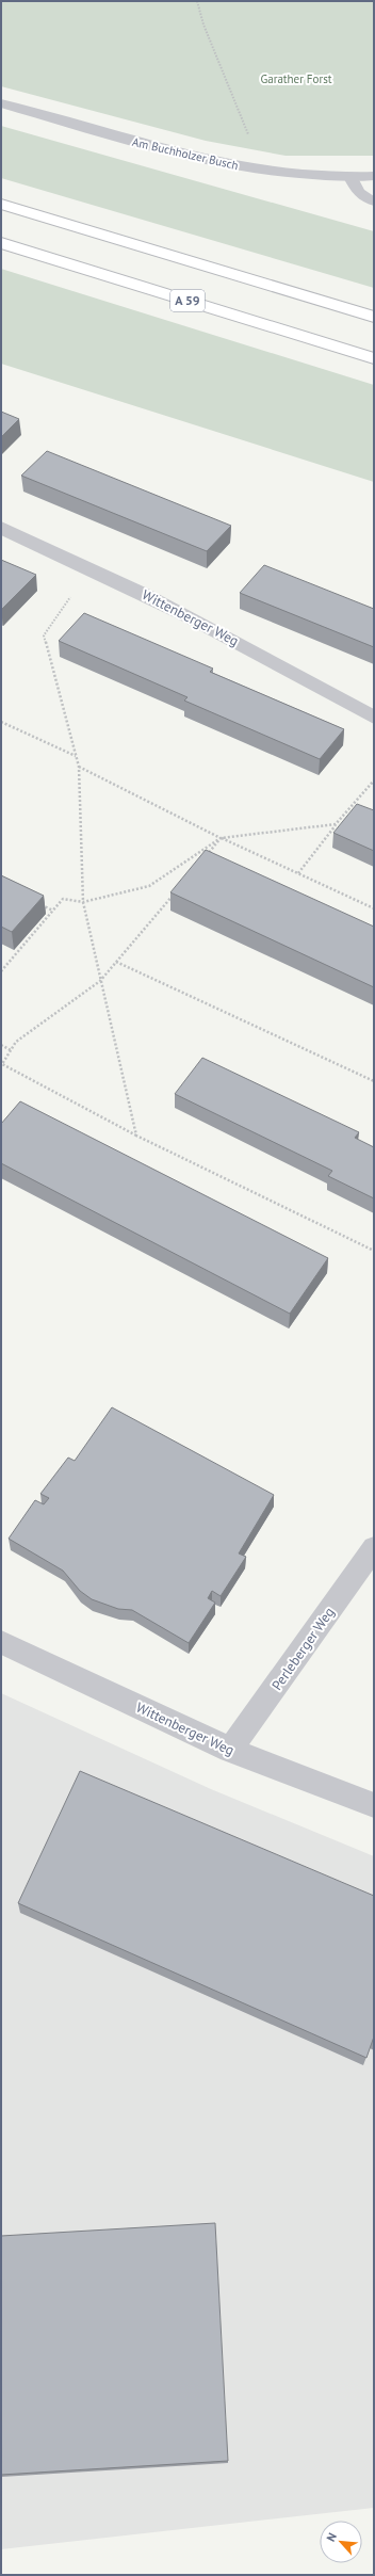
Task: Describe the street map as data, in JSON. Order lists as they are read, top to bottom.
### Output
{
  "streets": {
    "highway": ["A 59"],
    "street": ["Am Buchholzer Busch", "Wittenberger Weg", "Perleberger Weg"]
  },
  "crossings": [
    ["Wittenberger Weg", "Perleberger Weg"]
  ],
  "parks": ["Garather Forst"],
  "north": "top left"
}
